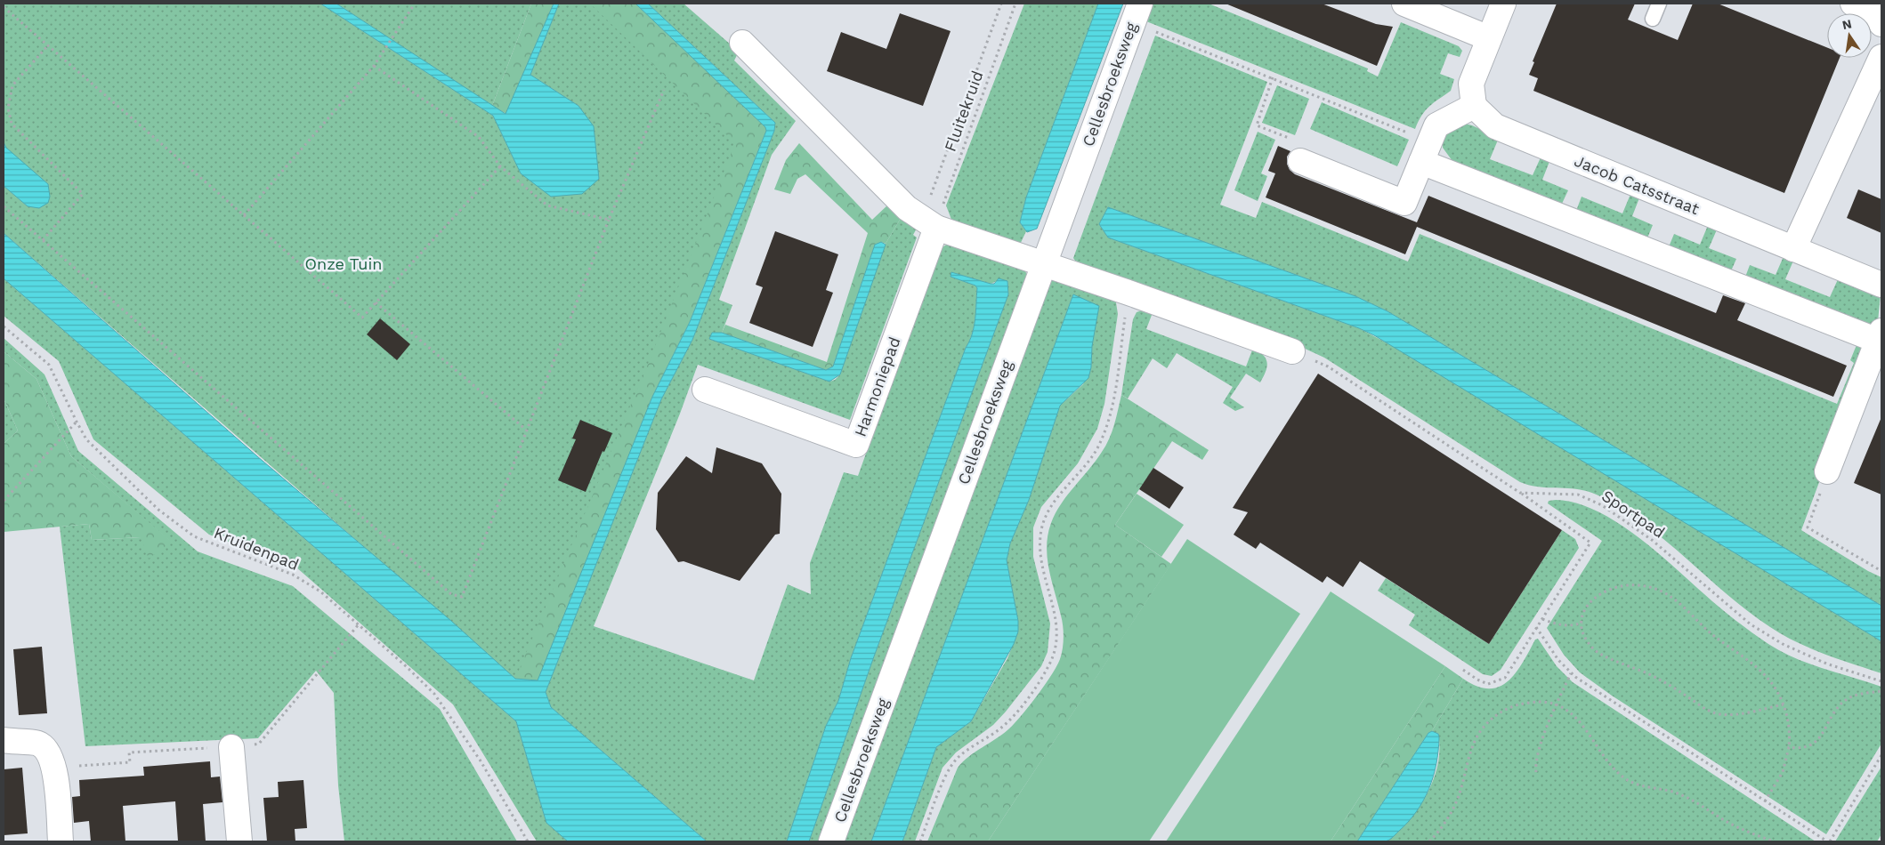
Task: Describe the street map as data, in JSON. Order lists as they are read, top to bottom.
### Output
{
  "streets": {
    "street": ["Cellesbroeksweg", "Jacob Catsstraat", "Harmoniepad"],
    "path": ["Fluitekruid", "Sportpad", "Kruidenpad"]
  },
  "crossings": [
    ["Fluitekruid", "Harmoniepad"]
  ],
  "parks": ["Onze Tuin"],
  "north": "top"
}
